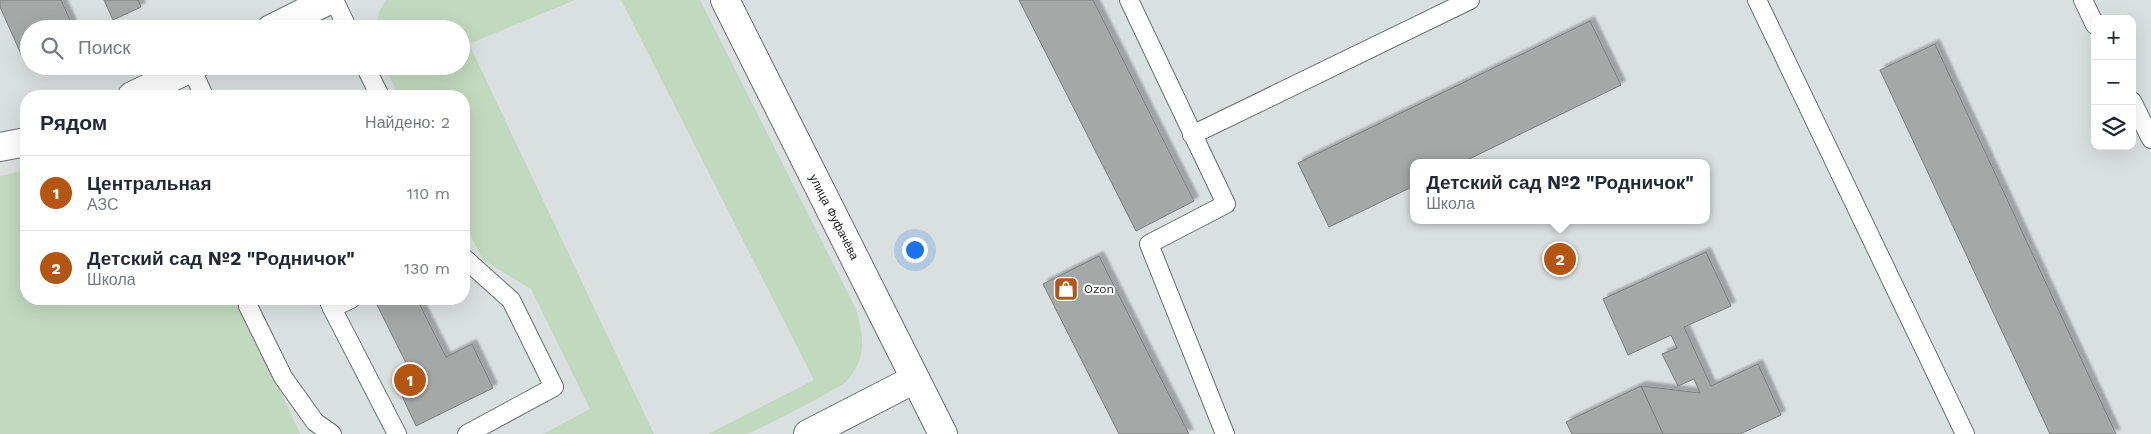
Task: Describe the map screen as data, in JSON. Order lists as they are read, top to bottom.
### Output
{
  "streets": {
    "street": ["улица Фуфачёва"]
  },
  "places": {
    "shop": ["Ozon"]
  },
  "page": {
    "map_buttons": ["+", "−"],
    "search": "Поиск",
    "heading": ["Рядом", "Найдено: 2"],
    "list": [
      {
        "mark": "1",
        "name": "Центральная",
        "note": "АЗС",
        "value": "110 m"
      },
      {
        "mark": "2",
        "name": "Детский сад №2 \"Родничок\"",
        "note": "Школа",
        "value": "130 m"
      }
    ],
    "popup": ["Детский сад №2 \"Родничок\"", "Школа"],
    "pins": ["2", "1"]
  }
}
